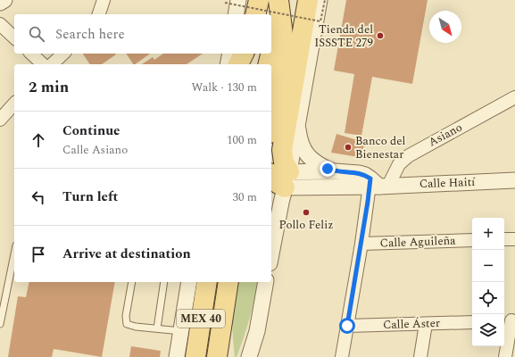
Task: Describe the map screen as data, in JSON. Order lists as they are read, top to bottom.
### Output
{
  "streets": {
    "main road": ["MEX 40"],
    "street": [
      "Asiano",
      "Calle Haití",
      "Calle Aguileña",
      "Calle Áster"
    ]
  },
  "crossings": [
    ["Asiano", "Calle Haití"],
    ["Asiano", "Calle Aguileña"],
    ["Asiano", "Calle Áster"]
  ],
  "places": ["Tienda del ISSSTE 279", "Banco del Bienestar", "Pollo Feliz"],
  "north": "bottom right",
  "page": {
    "search": "Search here",
    "heading": ["2 min", "Walk · 130 m"],
    "list": [
      ["Continue", "Calle Asiano", "100 m"],
      ["Turn left", "30 m"],
      "Arrive at destination"
    ],
    "map_buttons": ["+", "−"]
  }
}
